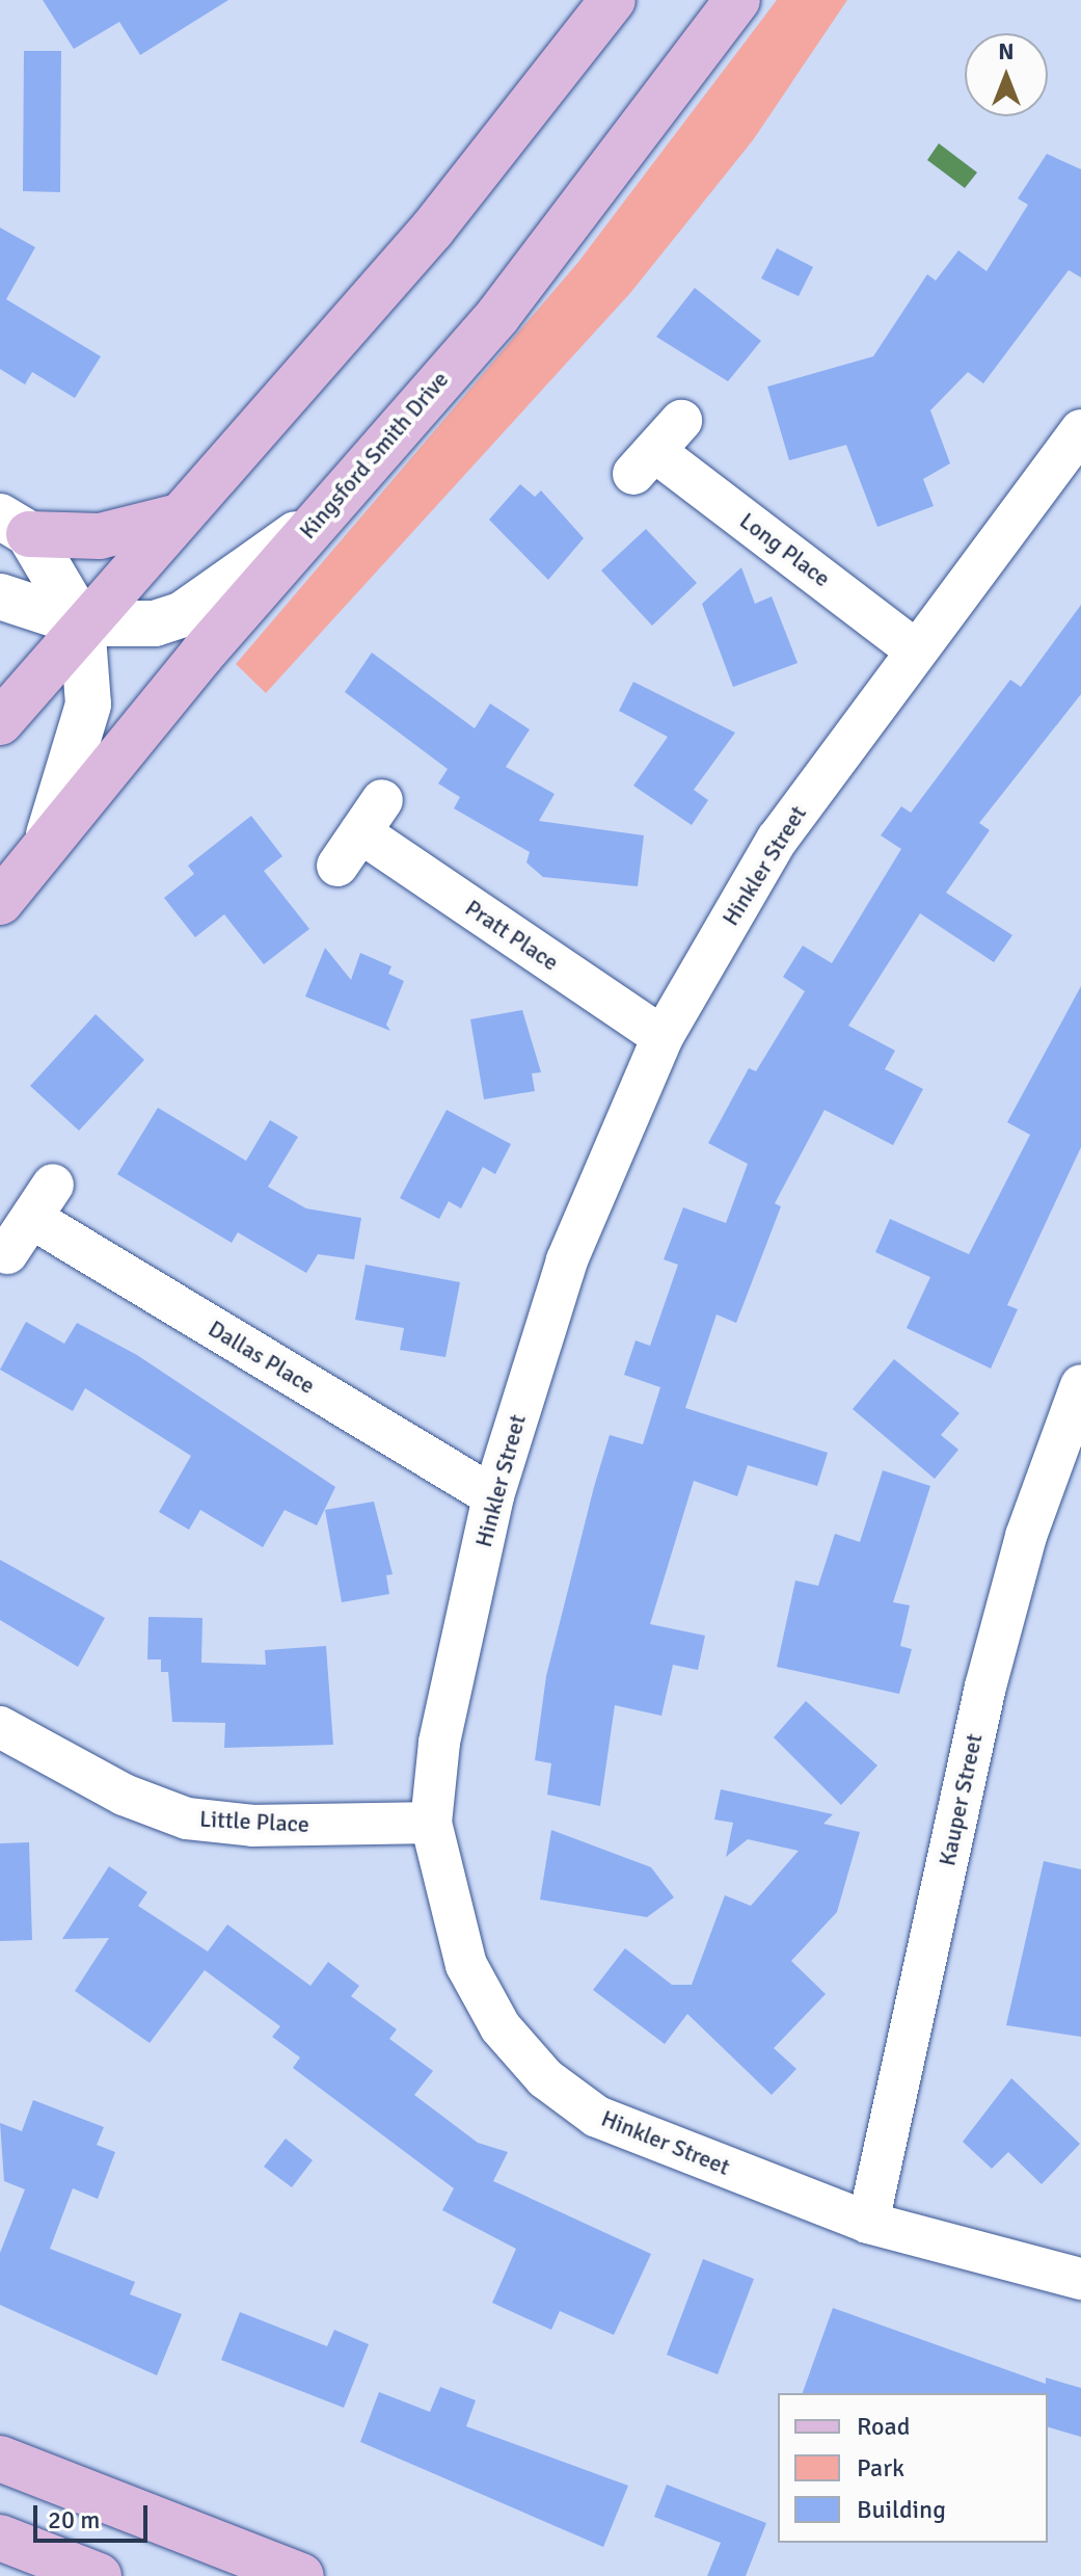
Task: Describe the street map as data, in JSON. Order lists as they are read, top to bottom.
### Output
{
  "streets": {
    "main road": ["Kingsford Smith Drive"],
    "street": [
      "Long Place",
      "Hinkler Street",
      "Pratt Place",
      "Dallas Place",
      "Kauper Street",
      "Little Place"
    ]
  },
  "crossings": [
    ["Long Place", "Hinkler Street"],
    ["Hinkler Street", "Pratt Place"],
    ["Hinkler Street", "Dallas Place"],
    ["Hinkler Street", "Kauper Street"],
    ["Hinkler Street", "Little Place"]
  ],
  "legend": ["Road", "Park", "Building"],
  "scale_bar": "20 m",
  "north": "top"
}
